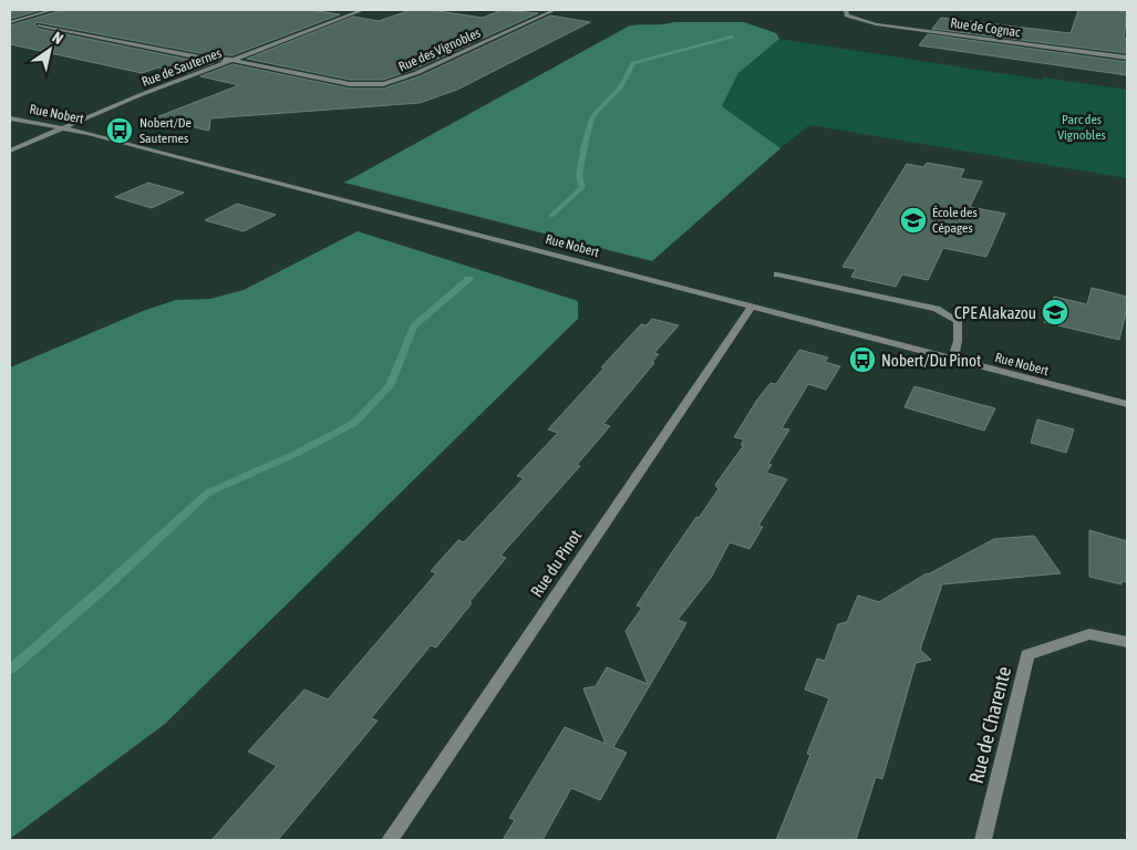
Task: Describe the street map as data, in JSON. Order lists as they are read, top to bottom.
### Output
{
  "streets": {
    "street": [
      "Rue de Cognac",
      "Rue des Vignobles",
      "Rue de Sauternes",
      "Rue Nobert",
      "Rue du Pinot",
      "Rue de Charente"
    ]
  },
  "crossings": [
    ["Rue des Vignobles", "Rue de Sauternes"],
    ["Rue de Sauternes", "Rue Nobert"],
    ["Rue Nobert", "Rue du Pinot"]
  ],
  "parks": ["Parc des Vignobles"],
  "places": {
    "bus stop": ["Nobert/De Sauternes", "Nobert/Du Pinot"],
    "school or university": ["École des Cépages", "CPE Alakazou"]
  },
  "north": "top right"
}
